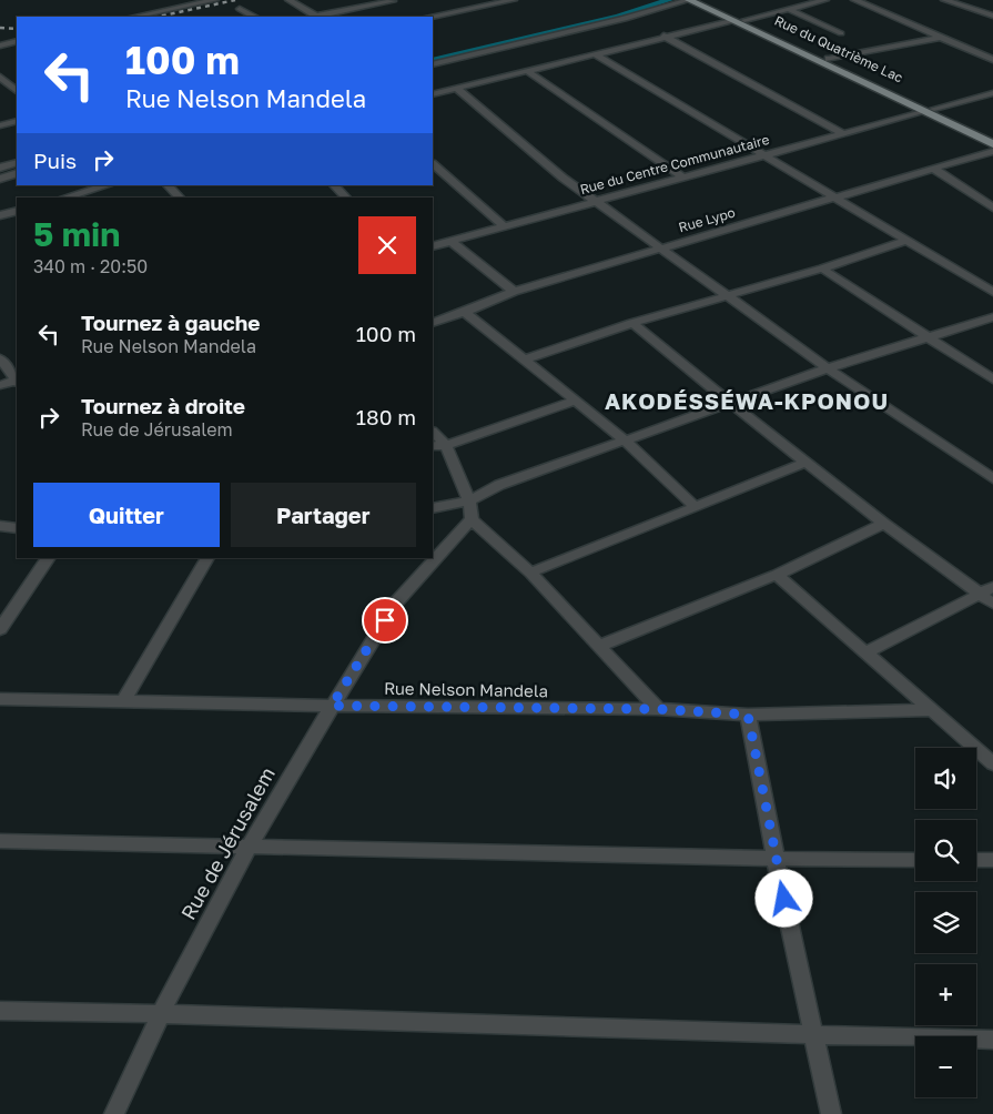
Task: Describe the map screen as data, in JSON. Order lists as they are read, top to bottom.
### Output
{
  "streets": {
    "main road": ["Rue du Quatrième Lac"],
    "street": [
      "Rue du Centre Communautaire",
      "Rue Lypo",
      "Rue Nelson Mandela",
      "Rue de Jérusalem"
    ]
  },
  "crossings": [
    ["Rue Nelson Mandela", "Rue de Jérusalem"]
  ],
  "districts": ["AKODÉSSÉWA-KPONOU"],
  "page": {
    "turn": ["100 m", "Rue Nelson Mandela"],
    "then": "Puis",
    "heading": ["5 min", "340 m · 20:50"],
    "list": [
      {
        "name": "Tournez à gauche",
        "note": "Rue Nelson Mandela",
        "value": "100 m"
      },
      {
        "name": "Tournez à droite",
        "note": "Rue de Jérusalem",
        "value": "180 m"
      }
    ],
    "buttons": ["Quitter", "Partager"],
    "map_buttons": ["+", "−"]
  }
}
